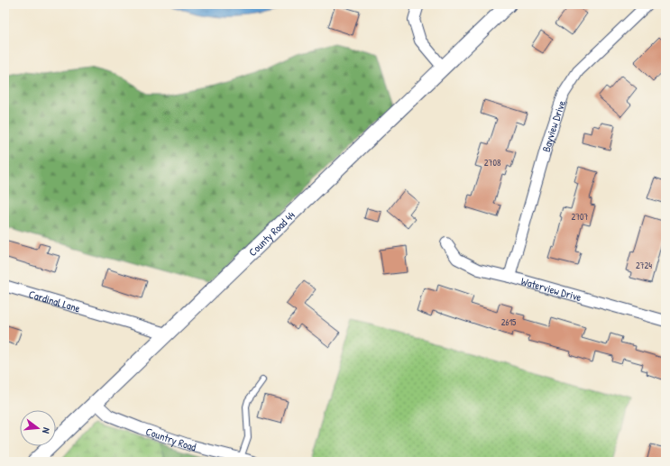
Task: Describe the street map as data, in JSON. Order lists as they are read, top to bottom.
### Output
{
  "streets": {
    "main road": ["County Road 44"],
    "street": [
      "Bayview Drive",
      "Waterview Drive",
      "Cardinal Lane",
      "Country Road"
    ]
  },
  "crossings": [
    ["Bayview Drive", "Waterview Drive"],
    ["County Road 44", "Cardinal Lane"],
    ["County Road 44", "Country Road"]
  ],
  "house_numbers": [
    "2708",
    "2707",
    "2724",
    "2615"
  ],
  "north": "right"
}
